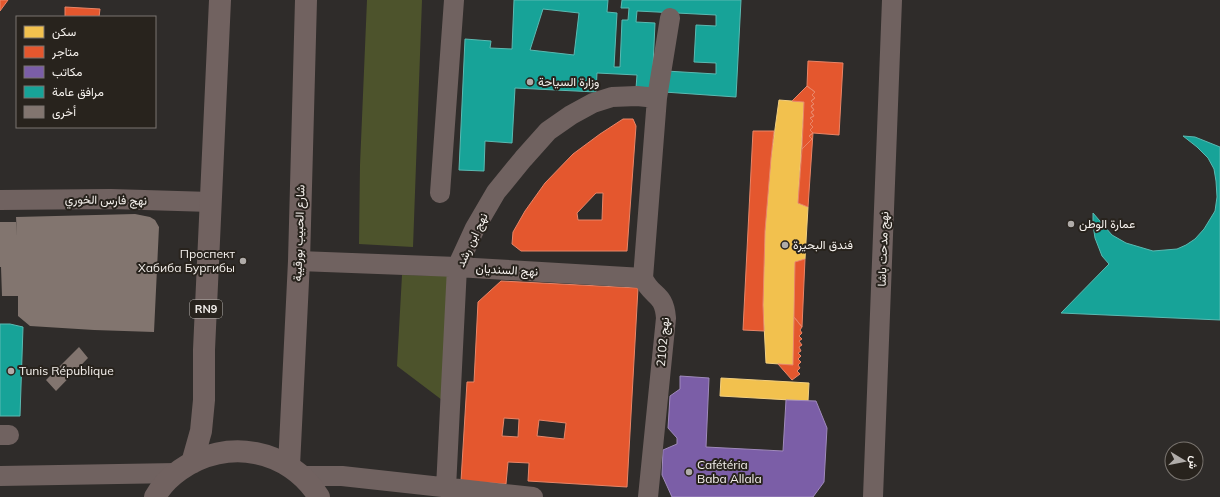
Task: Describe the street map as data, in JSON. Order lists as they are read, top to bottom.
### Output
{
  "streets": {
    "main road": ["شارع الحبيب بورقيبة", "RN9"],
    "street": [
      "نهج فارس الخوري",
      "نهج ابن رشد",
      "نهج مدحت باشا",
      "نهج السنديان",
      "نهج 2102"
    ]
  },
  "crossings": [
    ["نهج فارس الخوري", "RN9"],
    ["شارع الحبيب بورقيبة", "نهج السنديان"],
    ["شارع الحبيب بورقيبة", "RN9"],
    ["نهج ابن رشد", "نهج السنديان"],
    ["نهج السنديان", "نهج 2102"]
  ],
  "places": [
    "وزارة السياحة",
    "عمارة الوطن",
    "فندق البحيرة",
    "Проспект Хабиба Бургибы",
    "Tunis République",
    "Cafétéria Baba Allala"
  ],
  "legend": [
    "سكن",
    "متاجر",
    "مكاتب",
    "مرافق عامة",
    "أخرى"
  ],
  "north": "right"
}
